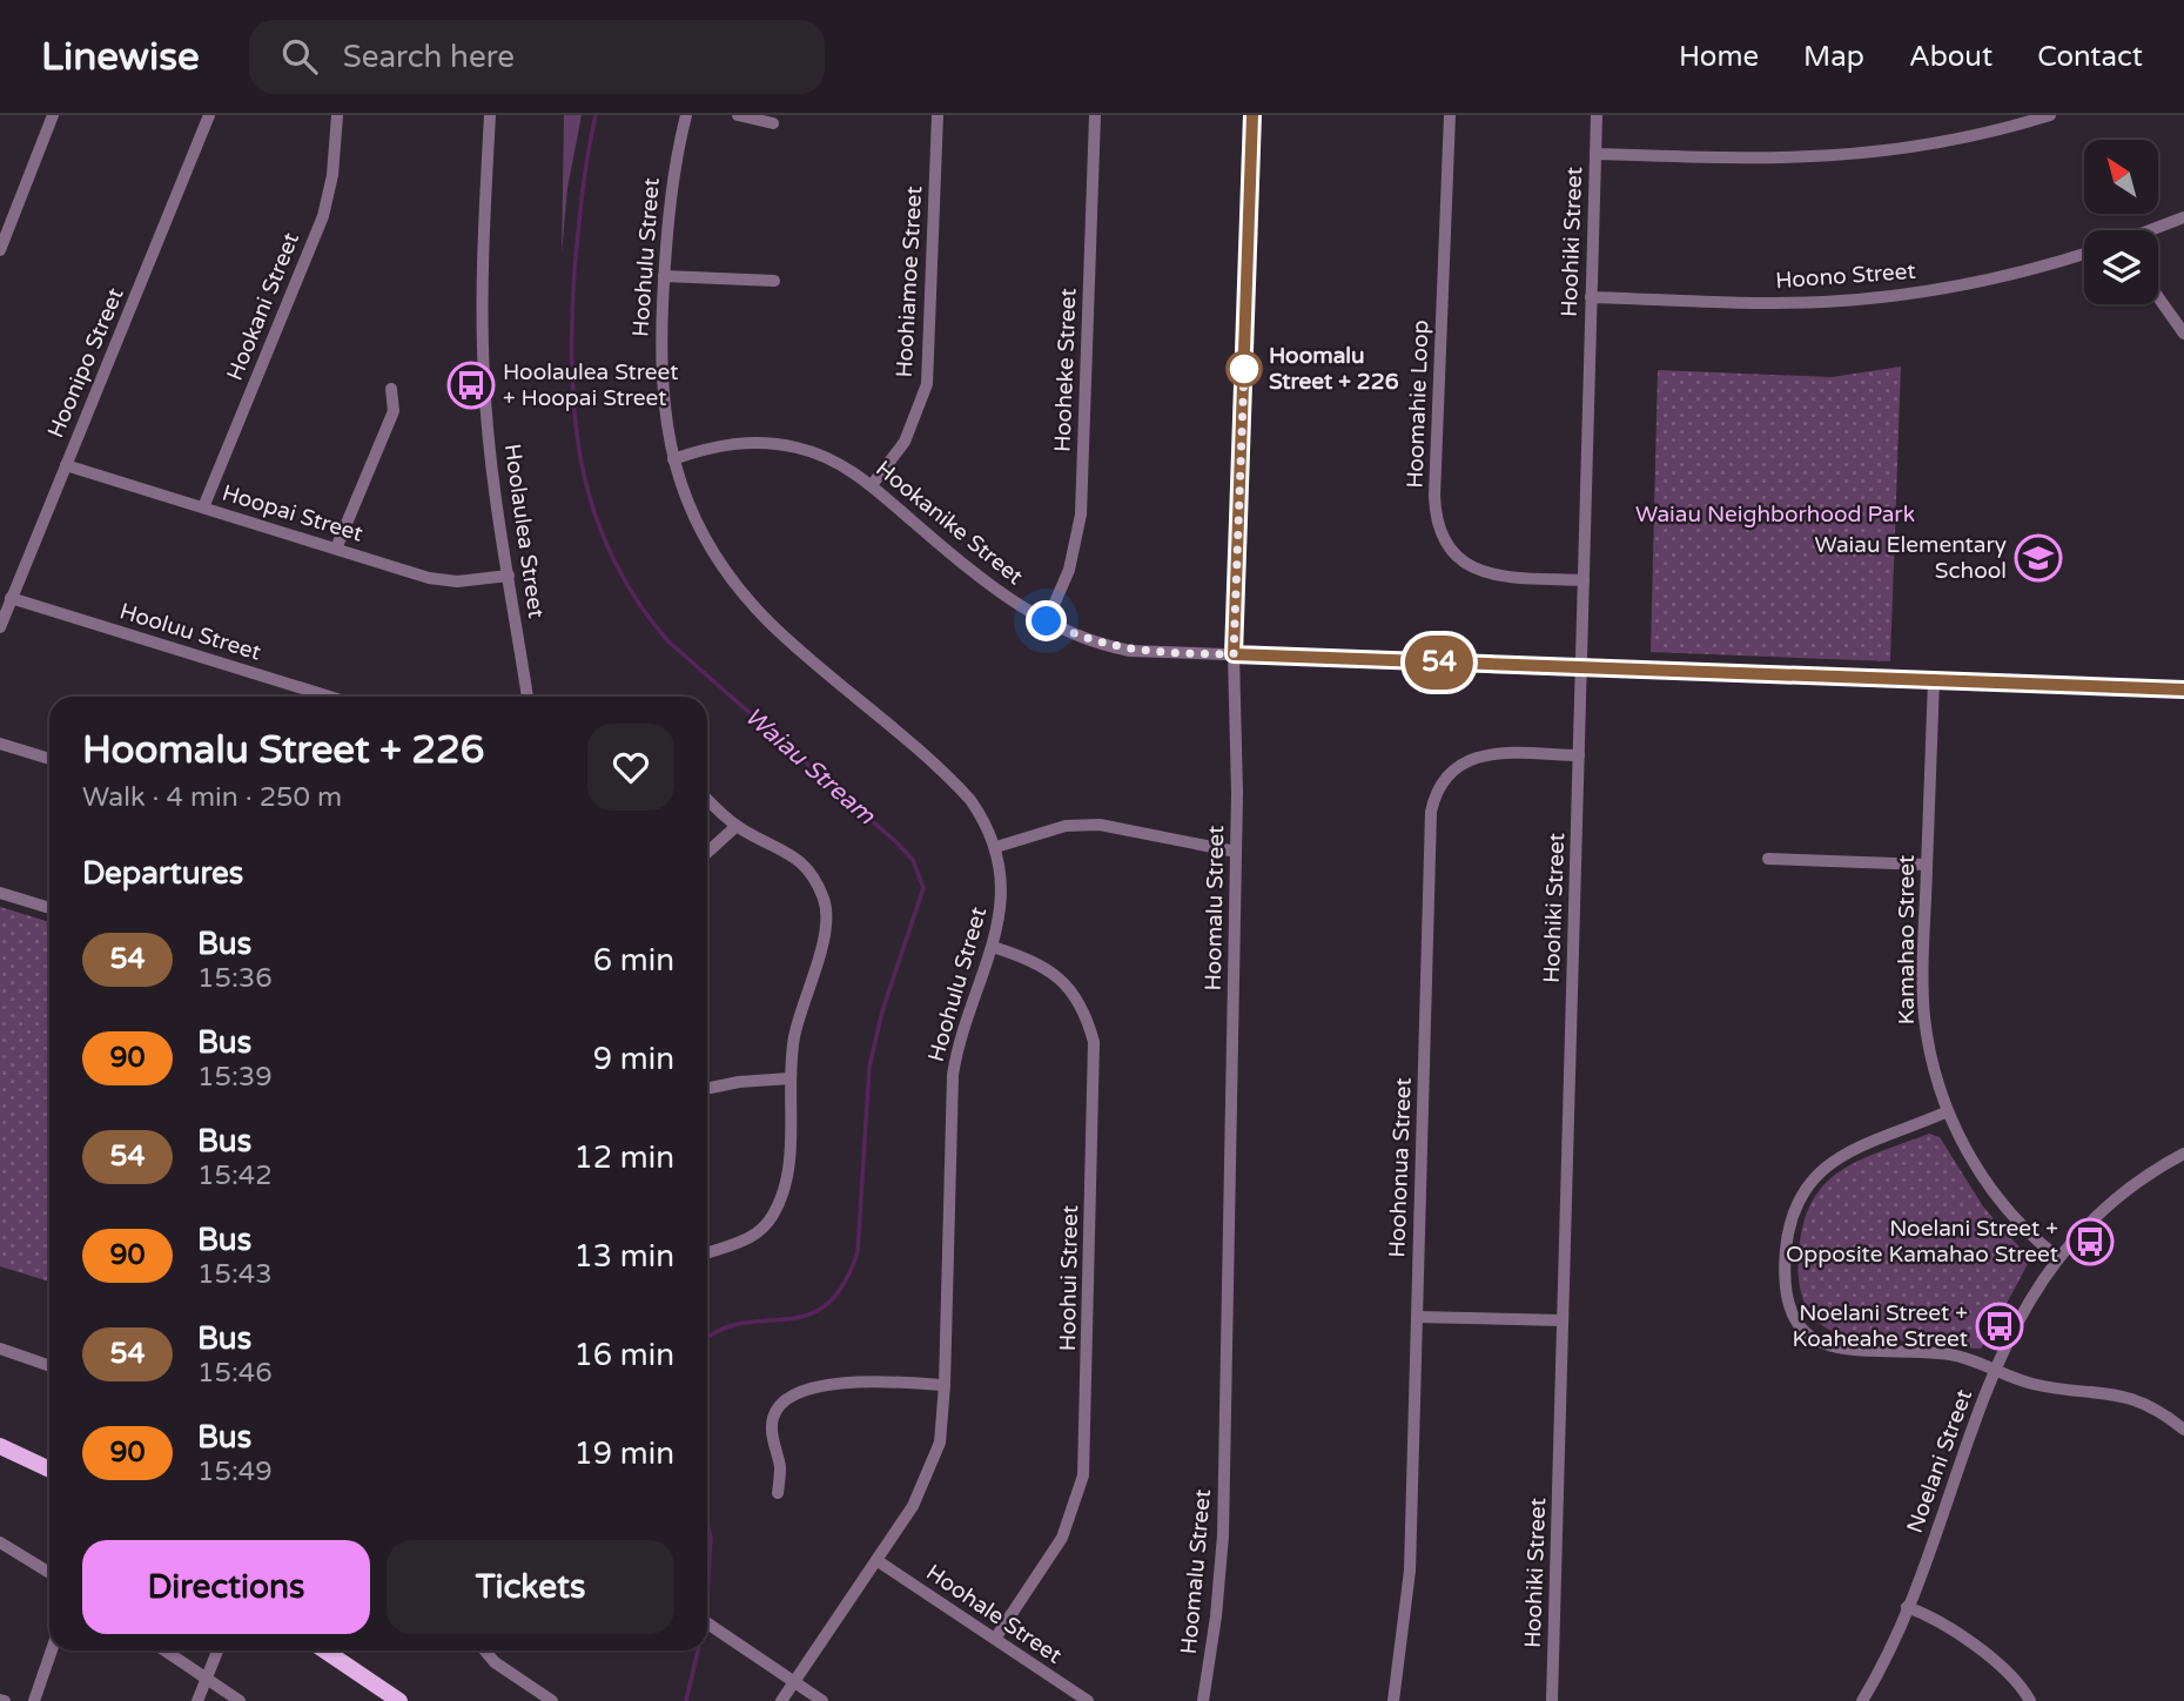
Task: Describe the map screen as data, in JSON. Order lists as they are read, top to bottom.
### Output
{
  "streets": {
    "street": [
      "Hoohiki Street",
      "Hoohulu Street",
      "Hoono Street",
      "Hoohiamoe Street",
      "Hookani Street",
      "Hoonipo Street",
      "Hooheke Street",
      "Hoomahie Loop",
      "Hoopai Street",
      "Hookanike Street",
      "Hoolaulea Street",
      "Hooluu Street",
      "Hoomalu Street",
      "Kamahao Street",
      "Hoohonua Street",
      "Hoohui Street",
      "Noelani Street",
      "Hoohale Street"
    ]
  },
  "crossings": [
    ["Hoohiki Street", "Hoono Street"],
    ["Hoohiki Street", "Hoomahie Loop"],
    ["Hoohiki Street", "Hookanike Street"],
    ["Hoohiki Street", "Hoohonua Street"],
    ["Hoohulu Street", "Hookanike Street"],
    ["Hoohulu Street", "Hoohui Street"],
    ["Hoohulu Street", "Hoohale Street"],
    ["Hoohiamoe Street", "Hookanike Street"],
    ["Hookani Street", "Hoopai Street"],
    ["Hoonipo Street", "Hoopai Street"],
    ["Hoonipo Street", "Hooluu Street"],
    ["Hooheke Street", "Hookanike Street"],
    ["Hoopai Street", "Hoolaulea Street"],
    ["Hookanike Street", "Hoomalu Street"],
    ["Hookanike Street", "Kamahao Street"],
    ["Kamahao Street", "Noelani Street"],
    ["Hoohui Street", "Hoohale Street"]
  ],
  "water": ["Waiau Stream"],
  "parks": ["Waiau Neighborhood Park"],
  "places": {
    "other": ["Hoomalu Street + 226"],
    "bus stop": ["Hoolaulea Street + Hoopai Street", "Noelani Street + Opposite Kamahao Street", "Noelani Street + Koaheahe Street"],
    "school or university": ["Waiau Elementary School"]
  },
  "lines": ["bus line 54"],
  "north": "top left",
  "page": {
    "header": "Linewise",
    "search": "Search here",
    "nav": [
      "Home",
      "Map",
      "About",
      "Contact"
    ],
    "on_map": "54",
    "heading": [
      ["Hoomalu Street + 226", "Walk · 4 min · 250 m"],
      "Departures"
    ],
    "list": [
      {
        "mark": "54",
        "name": "Bus",
        "note": "15:36",
        "value": "6 min"
      },
      {
        "mark": "90",
        "name": "Bus",
        "note": "15:39",
        "value": "9 min"
      },
      {
        "mark": "54",
        "name": "Bus",
        "note": "15:42",
        "value": "12 min"
      },
      {
        "mark": "90",
        "name": "Bus",
        "note": "15:43",
        "value": "13 min"
      },
      {
        "mark": "54",
        "name": "Bus",
        "note": "15:46",
        "value": "16 min"
      },
      {
        "mark": "90",
        "name": "Bus",
        "note": "15:49",
        "value": "19 min"
      }
    ],
    "buttons": ["Directions", "Tickets"]
  }
}
